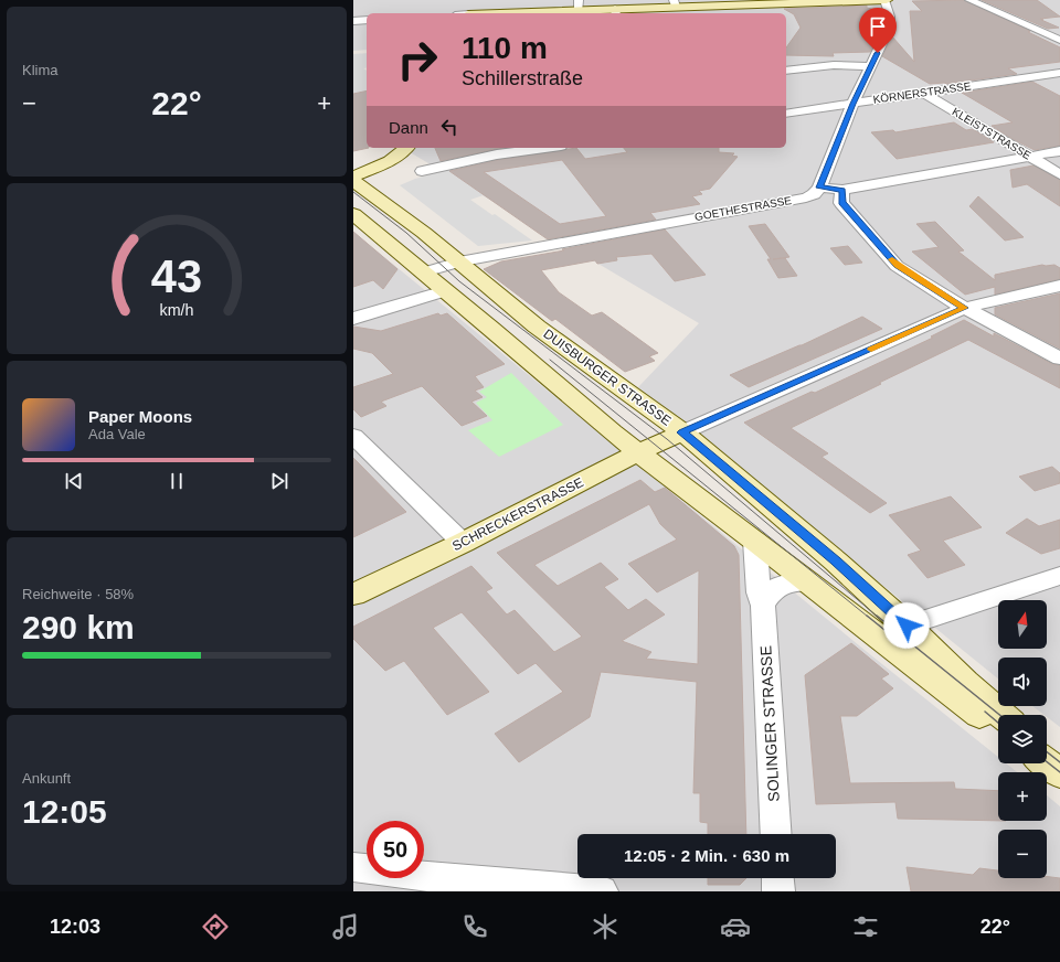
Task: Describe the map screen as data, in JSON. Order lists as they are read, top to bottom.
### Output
{
  "streets": {
    "main road": ["DUISBURGER STRASSE", "SCHRECKERSTRASSE"],
    "street": [
      "KÖRNERSTRASSE",
      "KLEISTSTRASSE",
      "GOETHESTRASSE",
      "SOLINGER STRASSE"
    ]
  },
  "crossings": [
    ["KÖRNERSTRASSE", "KLEISTSTRASSE"],
    ["GOETHESTRASSE", "DUISBURGER STRASSE"],
    ["DUISBURGER STRASSE", "SCHRECKERSTRASSE"]
  ],
  "north": "top",
  "page": {
    "tile": [
      "Klima",
      ["Reichweite · 58%", "290 km"],
      ["Ankunft", "12:05"]
    ],
    "turn": ["110 m", "Schillerstraße"],
    "heat": ["−", "22°", "+"],
    "then": "Dann",
    "song": ["Paper Moons", "Ada Vale"],
    "map_buttons": ["+", "−"],
    "limit": "50",
    "trip": "12:05 · 2 Min. · 630 m",
    "tabs": ["12:03", "22°"],
    "gauge": ["43", "km/h"]
  }
}
